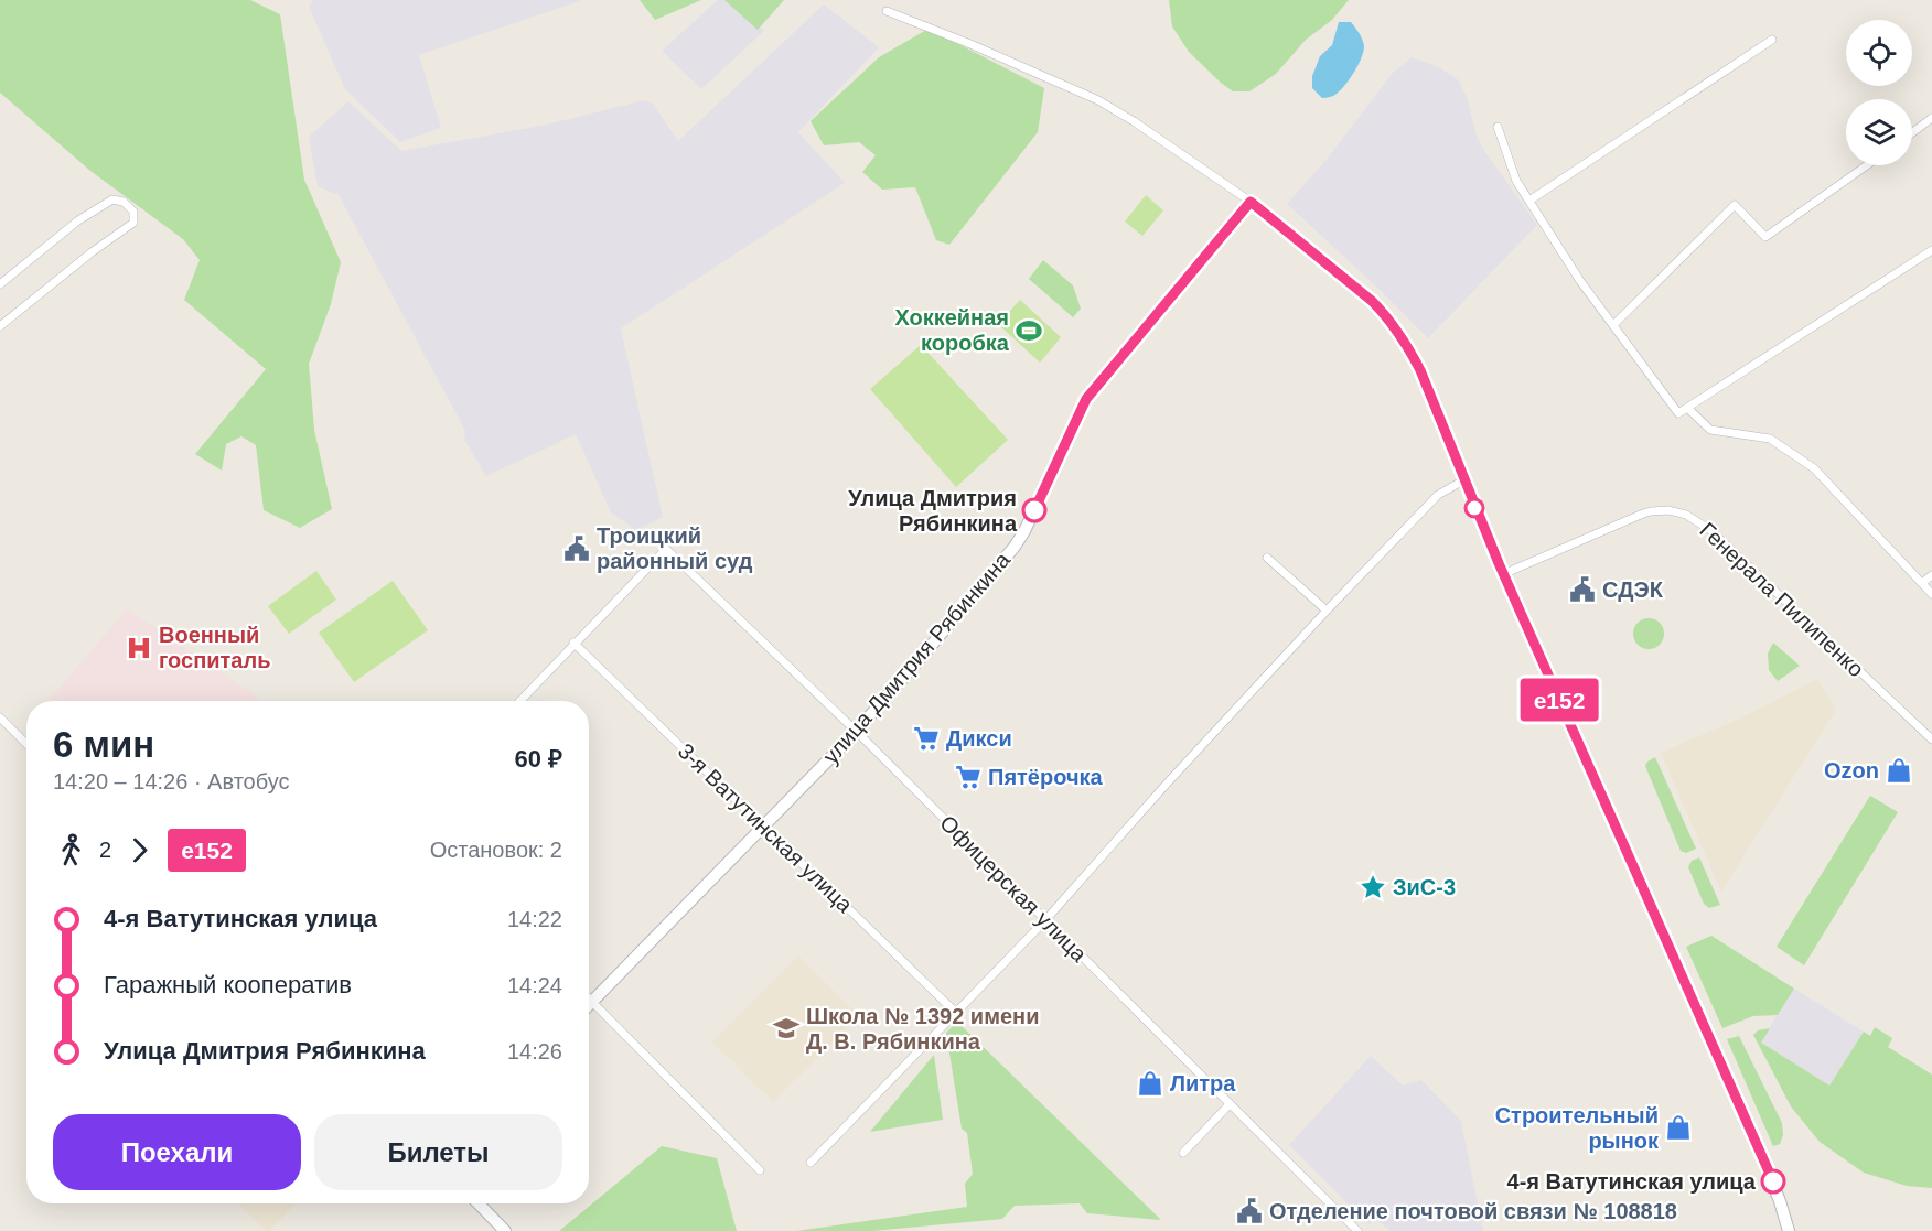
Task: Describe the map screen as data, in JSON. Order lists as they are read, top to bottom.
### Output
{
  "streets": {
    "street": [
      "Генерала Пилипенко",
      "улица Дмитрия Рябинкина",
      "3-я Ватутинская улица",
      "Офицерская улица"
    ]
  },
  "crossings": [
    ["улица Дмитрия Рябинкина", "3-я Ватутинская улица"],
    ["улица Дмитрия Рябинкина", "Офицерская улица"],
    ["3-я Ватутинская улица", "Офицерская улица"]
  ],
  "places": {
    "sports": ["Хоккейная коробка"],
    "other": ["Улица Дмитрия Рябинкина", "4-я Ватутинская улица"],
    "public building": ["Троицкий районный суд", "СДЭК", "Отделение почтовой связи № 108818"],
    "hospital": ["Военный госпиталь"],
    "supermarket": ["Дикси", "Пятёрочка"],
    "shop": ["Ozon", "Литра", "Строительный рынок"],
    "place": ["ЗиС-3"],
    "school or university": ["Школа № 1392 имени Д. В. Рябинкина"]
  },
  "lines": ["bus line е152"],
  "page": {
    "on_map": "е152",
    "heading": ["6 мин", "14:20 – 14:26 · Автобус", "60 ₽"],
    "legs": ["2", "е152", "Остановок: 2"],
    "list": [
      {
        "name": "4-я Ватутинская улица",
        "value": "14:22"
      },
      {
        "name": "Гаражный кооператив",
        "value": "14:24"
      },
      {
        "name": "Улица Дмитрия Рябинкина",
        "value": "14:26"
      }
    ],
    "buttons": ["Поехали", "Билеты"]
  }
}
